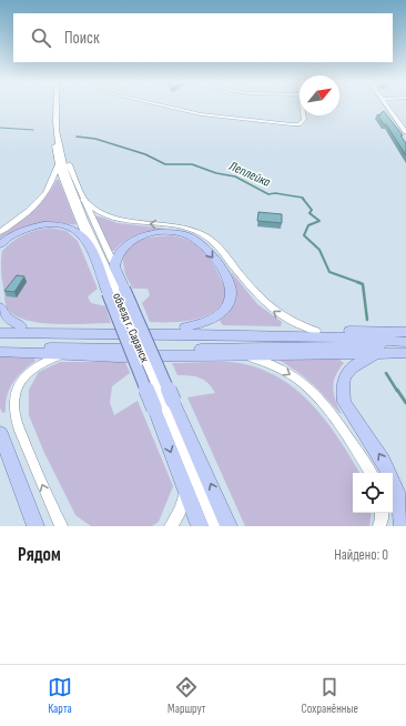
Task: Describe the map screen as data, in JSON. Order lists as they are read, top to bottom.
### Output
{
  "streets": {
    "street": ["объезд г. Саранск"]
  },
  "water": ["Леплейка"],
  "north": "top right",
  "page": {
    "search": "Поиск",
    "heading": ["Рядом", "Найдено: 0"],
    "nav": ["Карта", "Маршрут", "Сохранённые"]
  }
}
